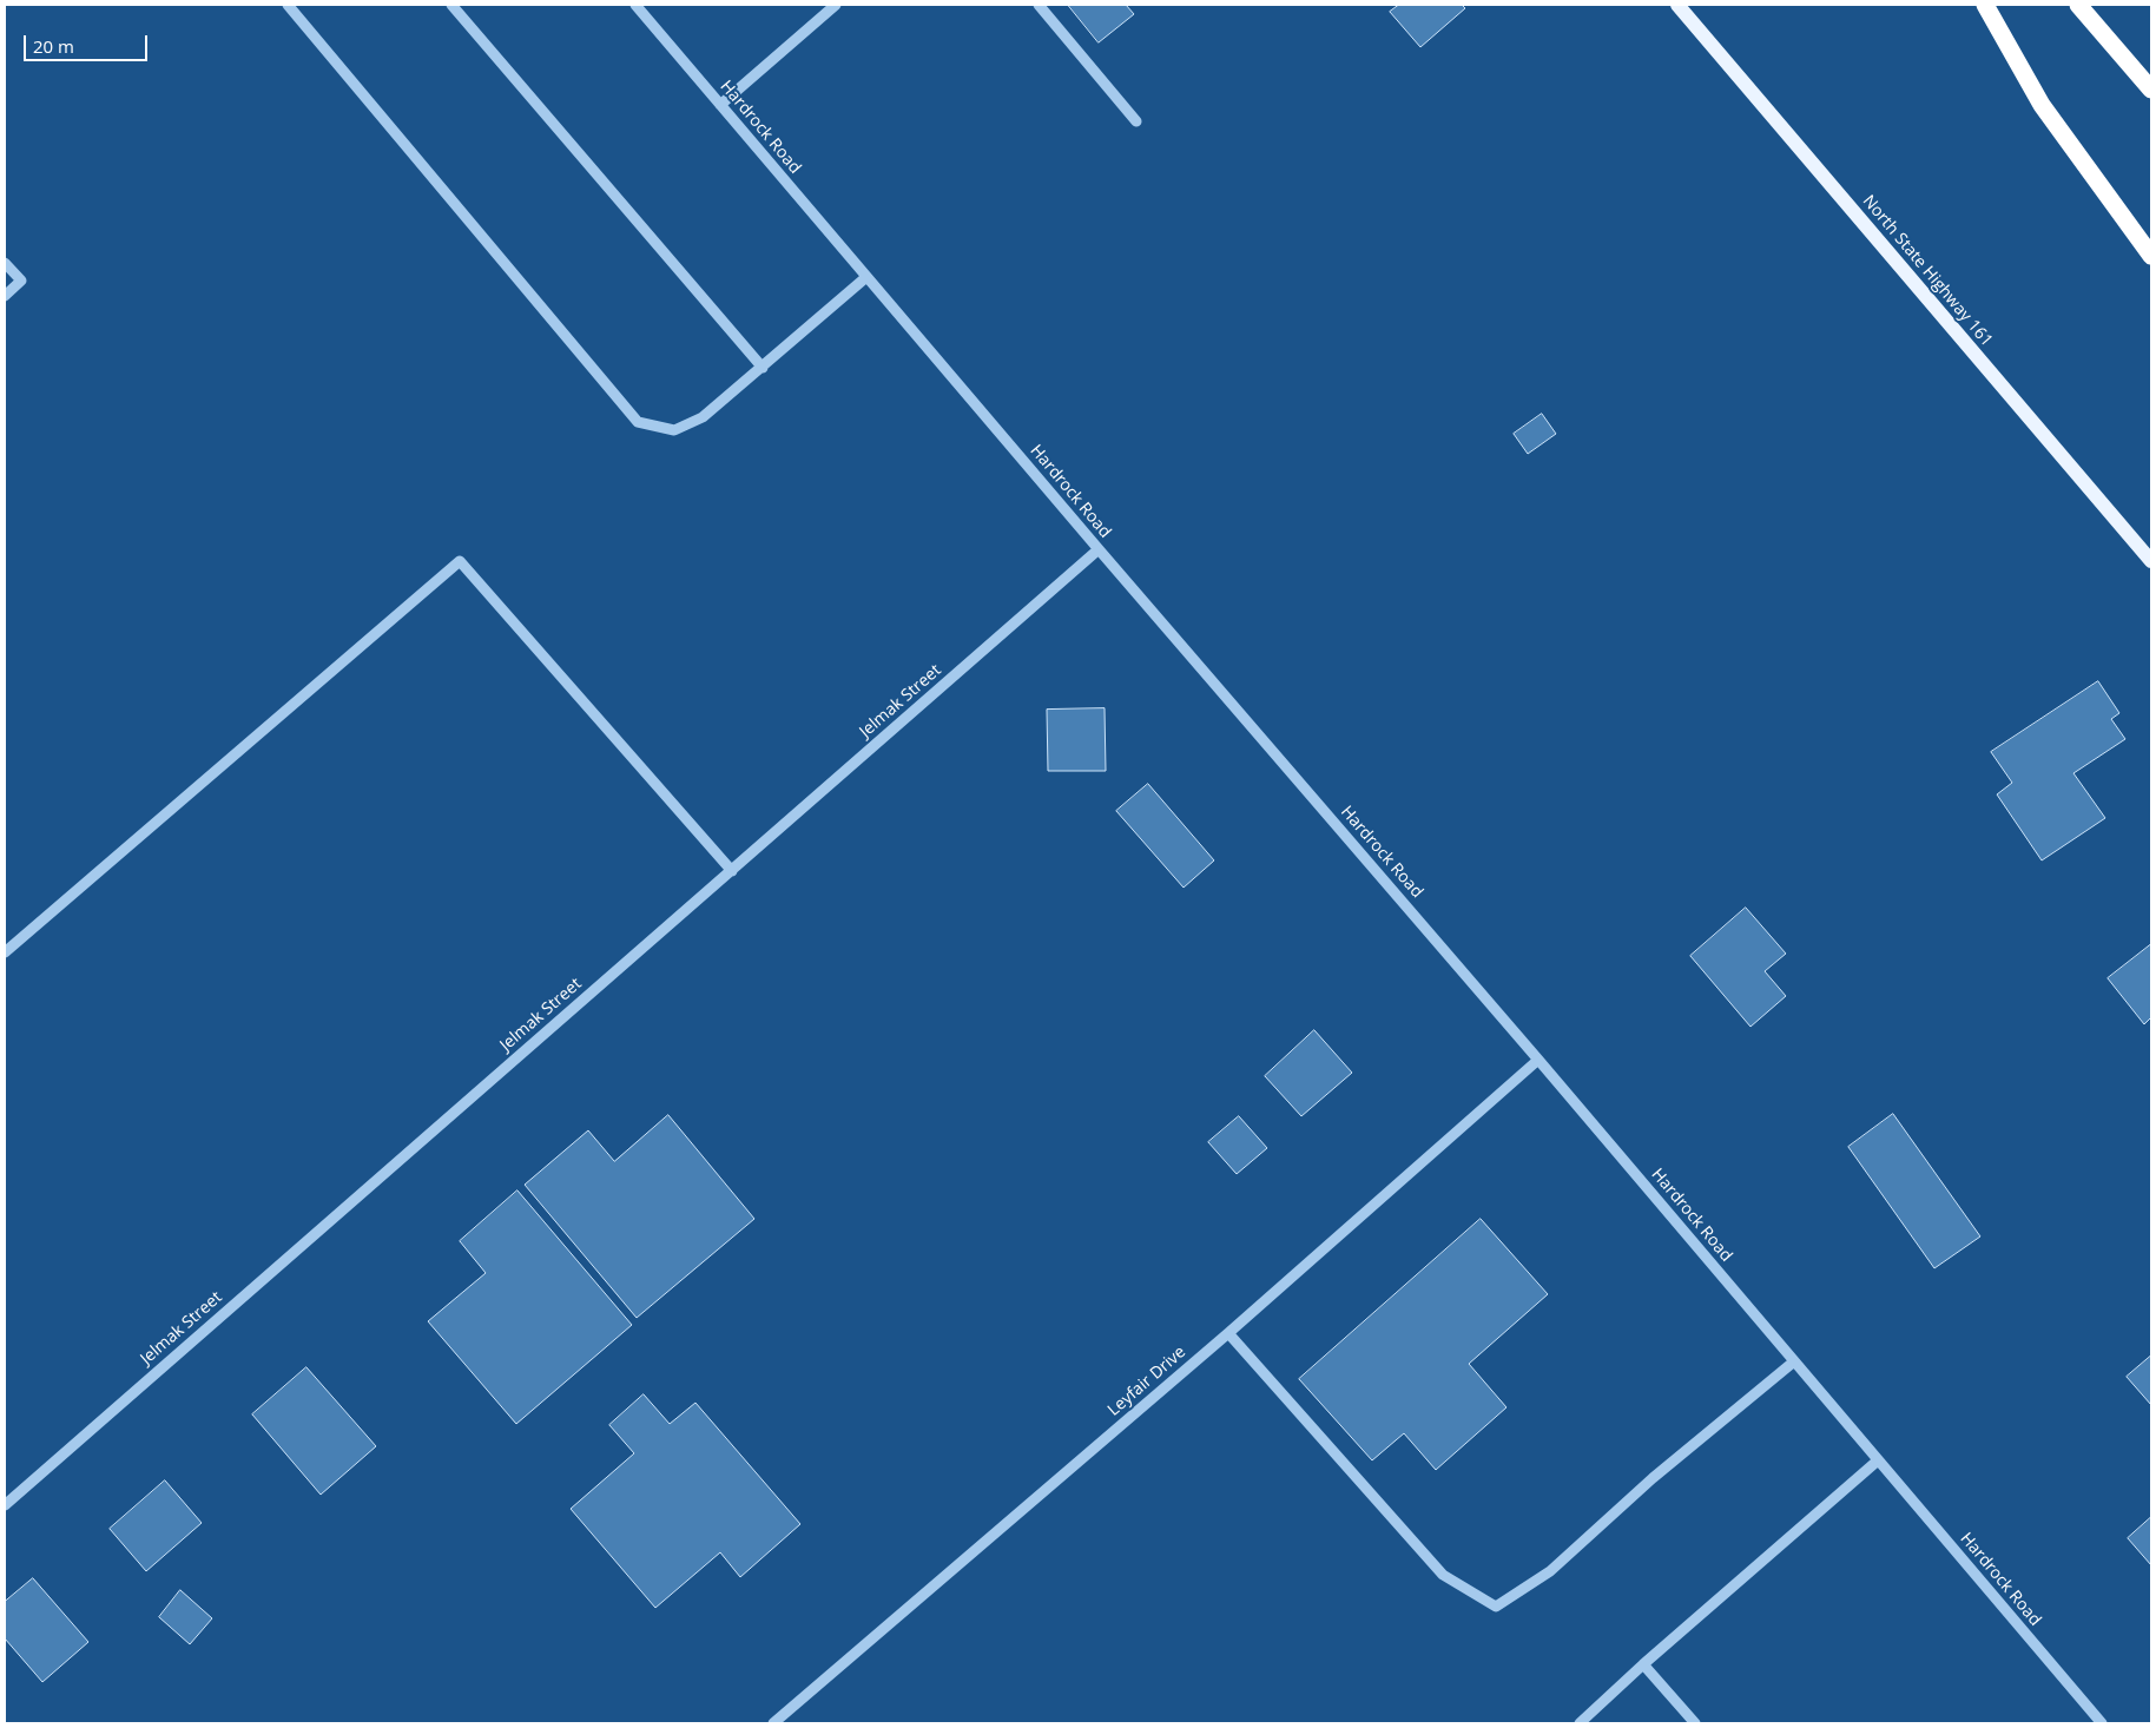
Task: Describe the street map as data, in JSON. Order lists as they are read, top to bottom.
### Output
{
  "streets": {
    "main road": ["North State Highway 161"],
    "street": ["Hardrock Road", "Jelmak Street", "Leyfair Drive"]
  },
  "crossings": [
    ["Hardrock Road", "Jelmak Street"],
    ["Hardrock Road", "Leyfair Drive"]
  ],
  "scale_bar": "20 m"
}
